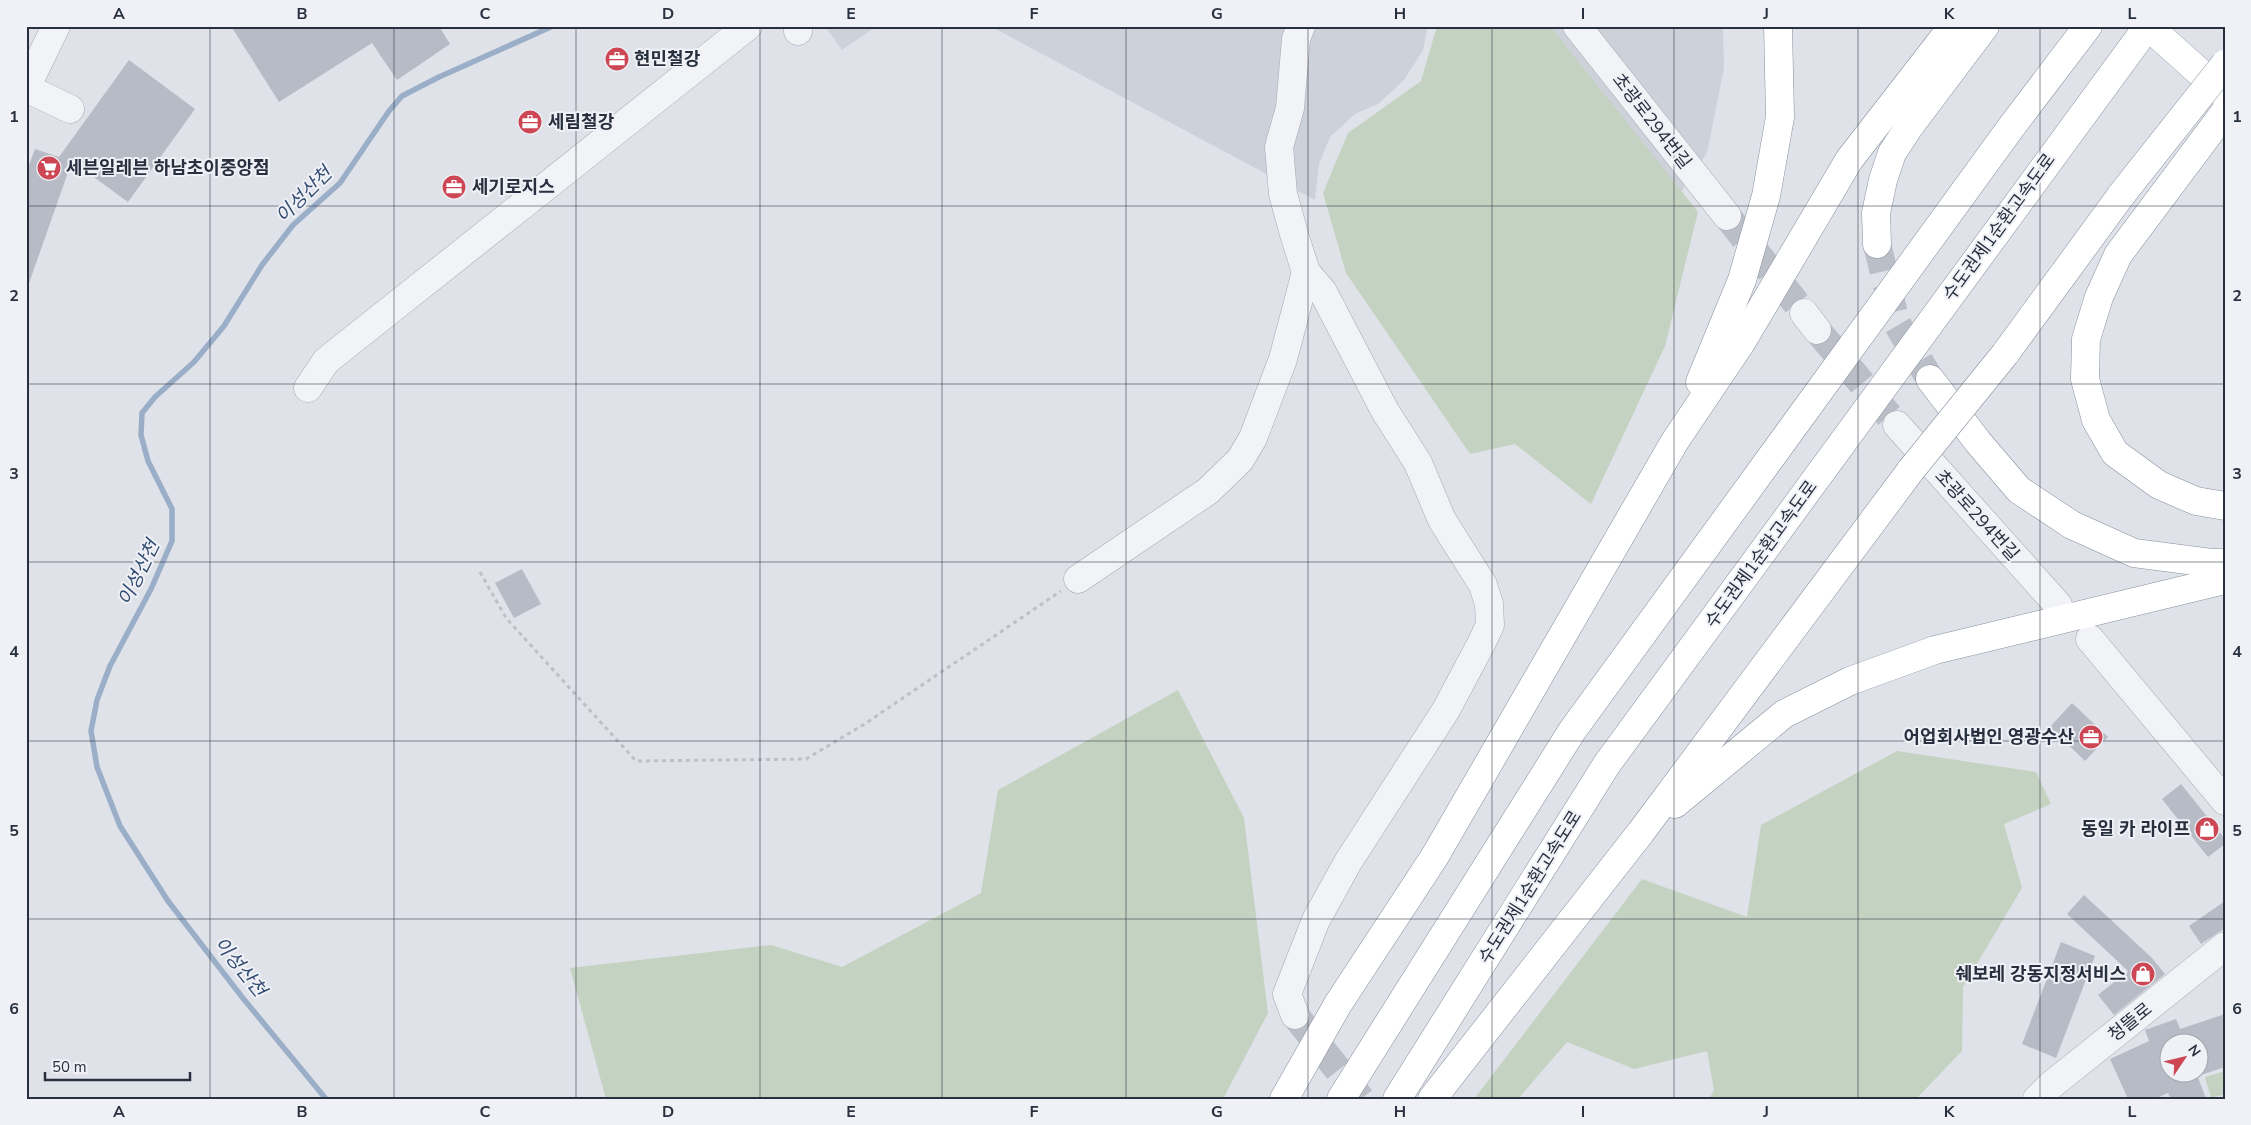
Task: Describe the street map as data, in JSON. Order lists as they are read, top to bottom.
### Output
{
  "streets": {
    "main road": ["수도권제1순환고속도로"],
    "street": ["초광로294번길", "청뜰로"]
  },
  "water": ["이성산천"],
  "places": {
    "office": [
      "현민철강",
      "세림철강",
      "세기로지스",
      "어업회사법인 영광수산"
    ],
    "supermarket": ["세븐일레븐 하남초이중앙점"],
    "shop": ["동일 카 라이프", "쉐보레 강동지정서비스"]
  },
  "scale_bar": "50 m",
  "north": "top right",
  "grid": {
    "columns": [
      "A",
      "B",
      "C",
      "D",
      "E",
      "F",
      "G",
      "H",
      "I",
      "J",
      "K",
      "L"
    ],
    "rows": [
      "1",
      "2",
      "3",
      "4",
      "5",
      "6"
    ]
  }
}
